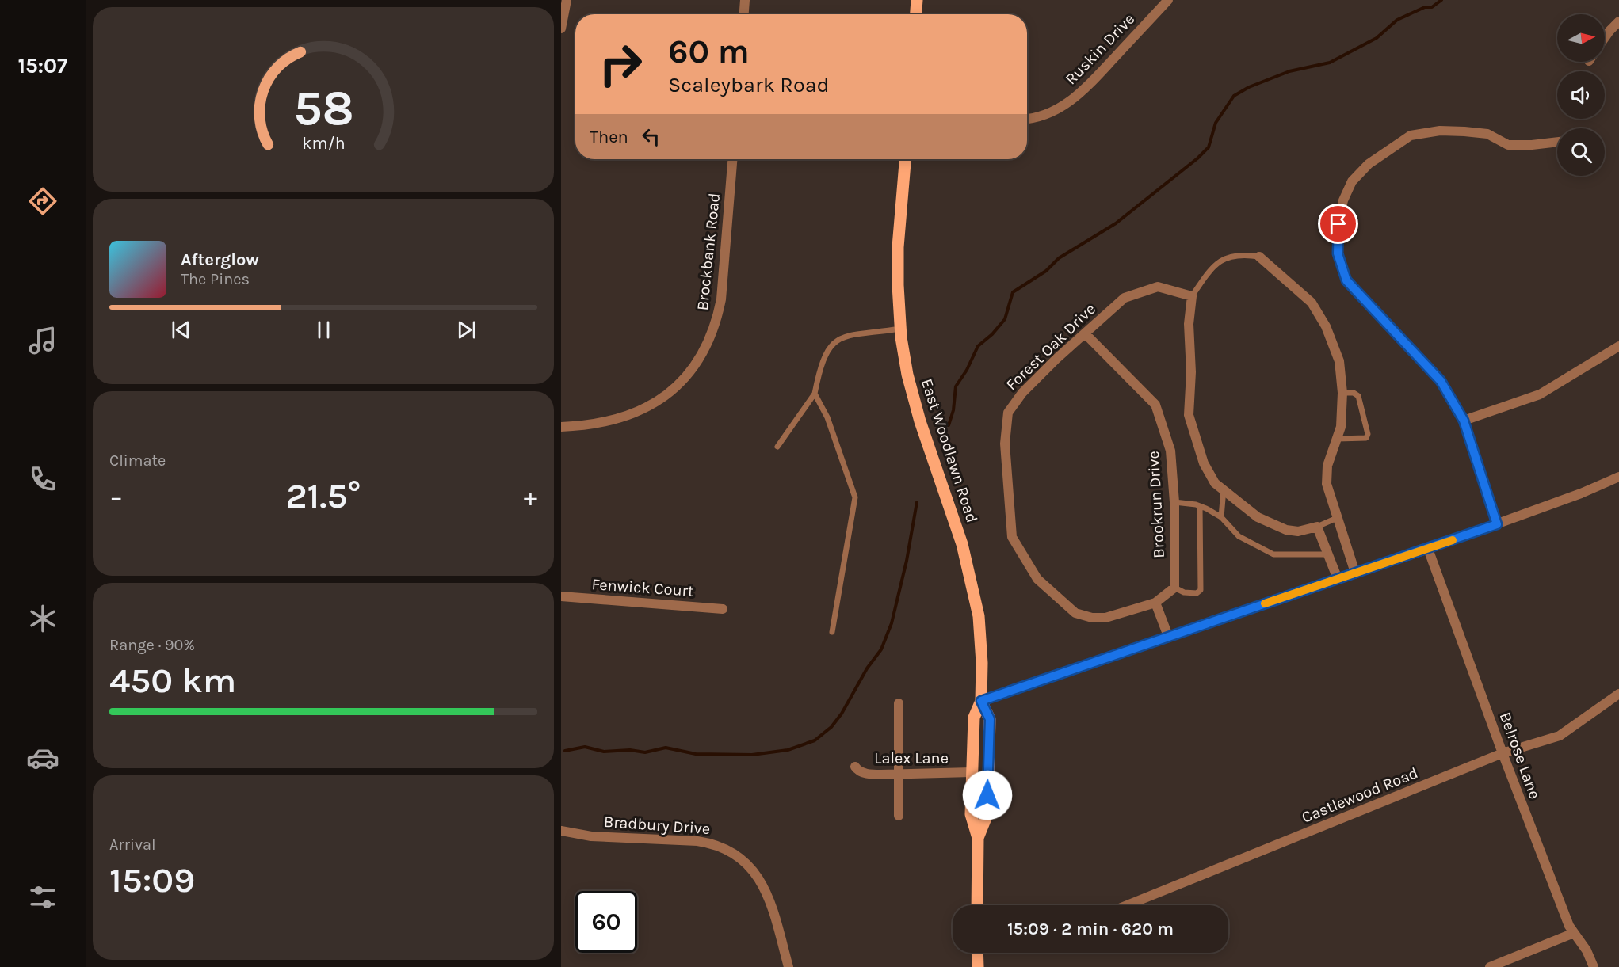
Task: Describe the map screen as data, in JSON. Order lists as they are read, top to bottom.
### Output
{
  "streets": {
    "main road": ["East Woodlawn Road"],
    "street": [
      "Ruskin Drive",
      "Brockbank Road",
      "Forest Oak Drive",
      "Brookrun Drive",
      "Fenwick Court",
      "Belrose Lane",
      "Lalex Lane",
      "Castlewood Road",
      "Bradbury Drive"
    ]
  },
  "crossings": [
    ["Forest Oak Drive", "Brookrun Drive"],
    ["East Woodlawn Road", "Lalex Lane"],
    ["Belrose Lane", "Castlewood Road"]
  ],
  "north": "right",
  "page": {
    "tabs": "15:07",
    "turn": ["60 m", "Scaleybark Road"],
    "then": "Then",
    "song": ["Afterglow", "The Pines"],
    "tile": [
      "Climate",
      ["Range · 90%", "450 km"],
      ["Arrival", "15:09"]
    ],
    "heat": ["−", "21.5°", "+"],
    "limit": "60",
    "trip": "15:09 · 2 min · 620 m",
    "gauge": ["58", "km/h"]
  }
}
